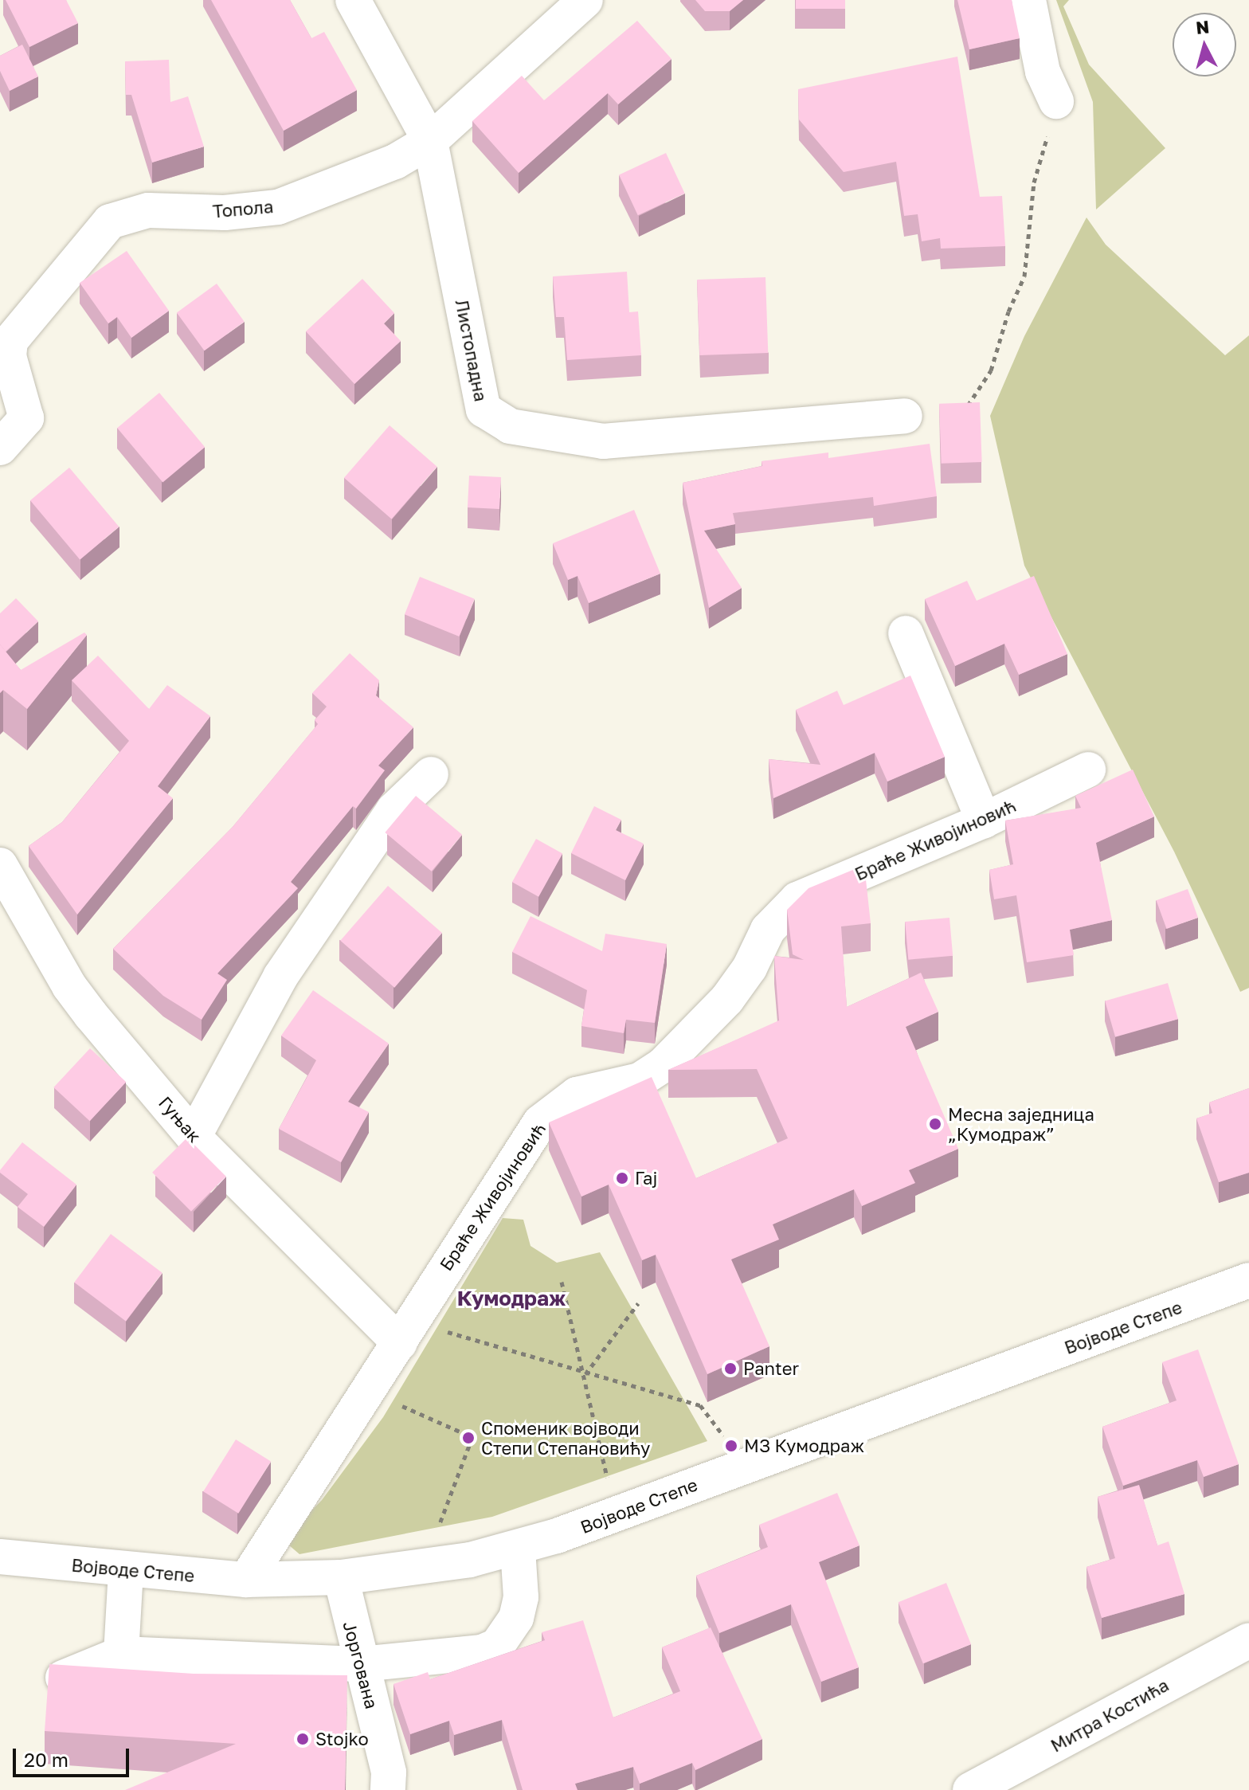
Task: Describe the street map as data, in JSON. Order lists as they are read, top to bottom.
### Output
{
  "streets": {
    "street": [
      "Топола",
      "Листопадна",
      "Браће Живојиновић",
      "Гуњак",
      "Војводе Степе",
      "Јоргована",
      "Митра Костића"
    ]
  },
  "crossings": [
    ["Топола", "Листопадна"],
    ["Браће Живојиновић", "Гуњак"],
    ["Браће Живојиновић", "Војводе Степе"],
    ["Војводе Степе", "Јоргована"]
  ],
  "districts": ["Кумодраж"],
  "places": [
    "Месна заједница „Кумодраж”",
    "Гај",
    "Panter",
    "Споменик војводи Степи Степановићу",
    "МЗ Кумодраж",
    "Stojko"
  ],
  "scale_bar": "20 m",
  "north": "top"
}
